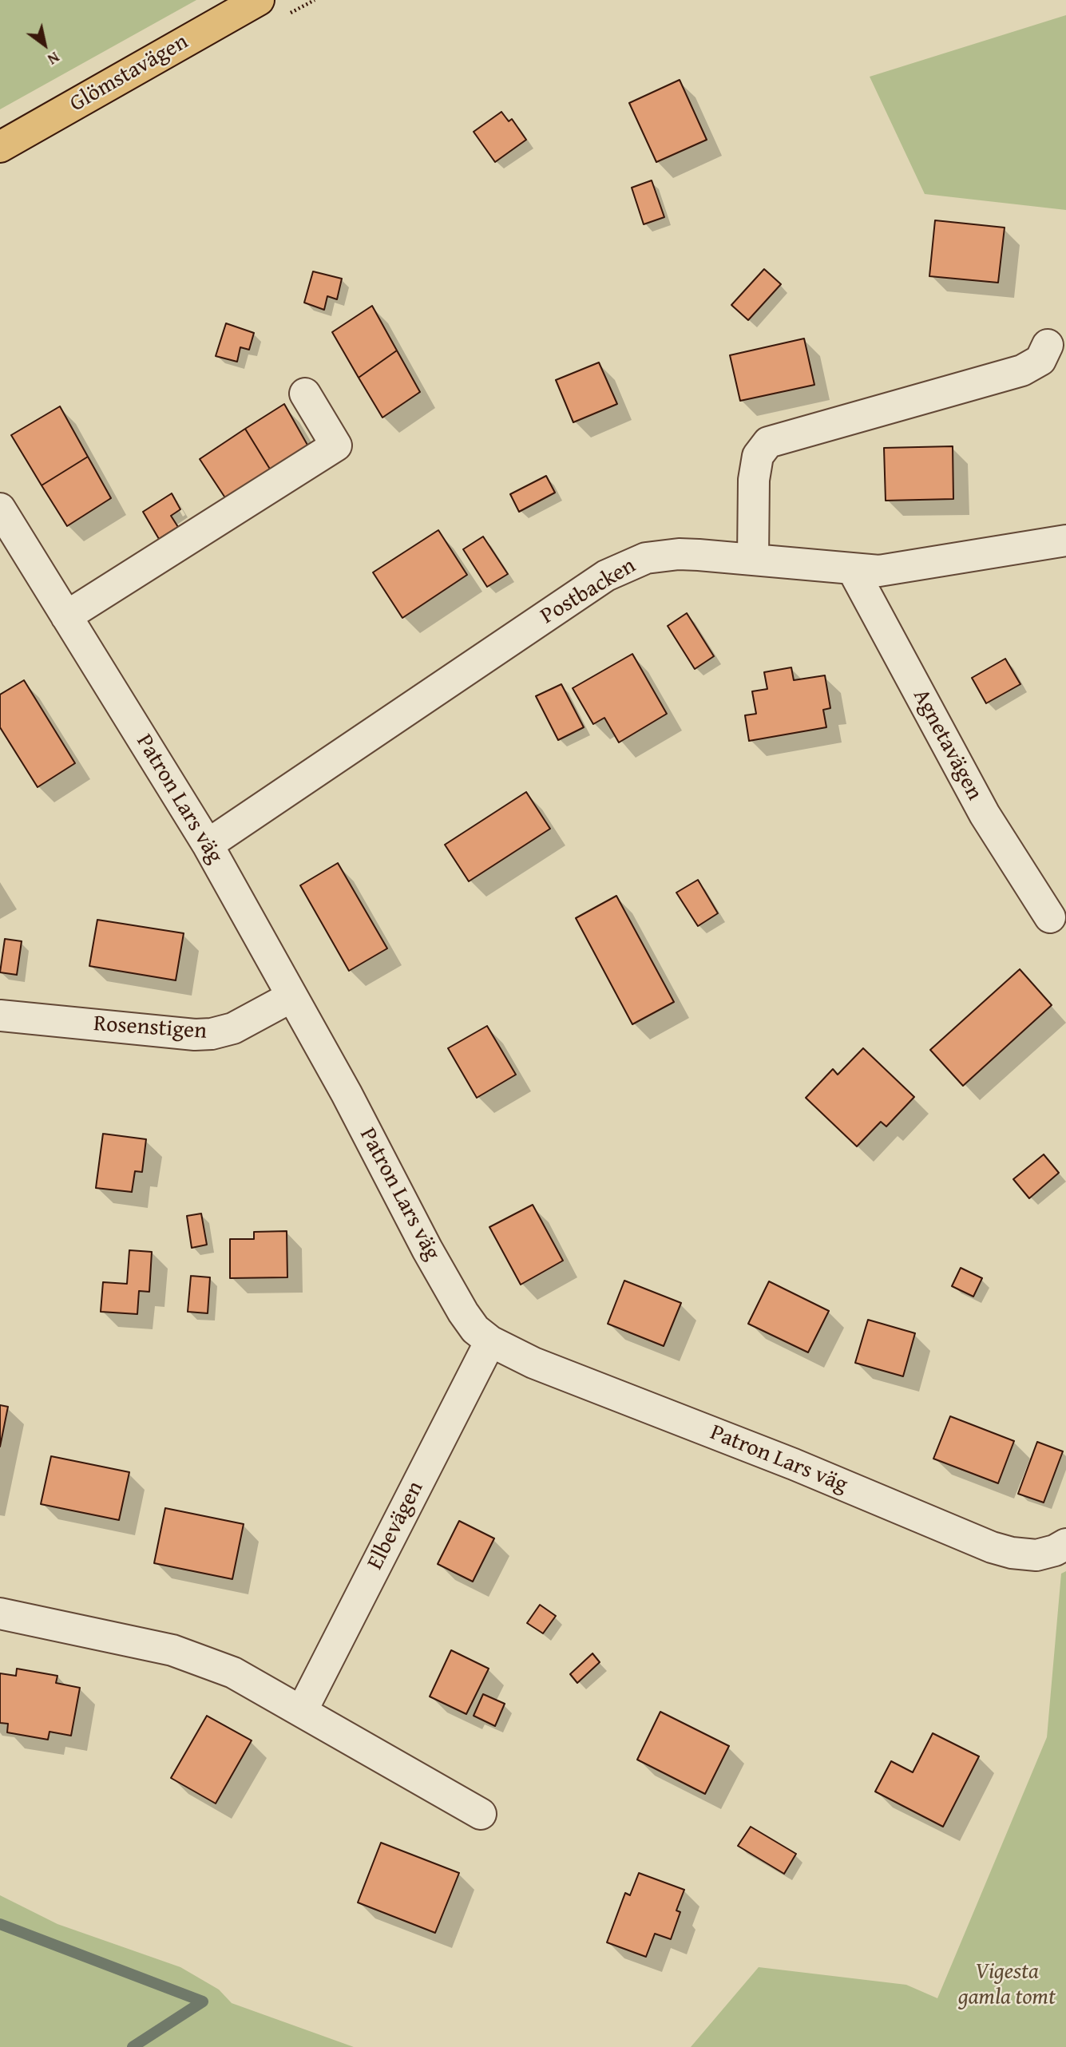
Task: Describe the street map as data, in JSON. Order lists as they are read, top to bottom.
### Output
{
  "streets": {
    "main road": ["Glömstavägen"],
    "street": [
      "Postbacken",
      "Agnetavägen",
      "Patron Lars väg",
      "Rosenstigen",
      "Elbevägen"
    ]
  },
  "crossings": [
    ["Postbacken", "Agnetavägen"],
    ["Postbacken", "Patron Lars väg"],
    ["Patron Lars väg", "Rosenstigen"],
    ["Patron Lars väg", "Elbevägen"]
  ],
  "parks": ["Vigesta gamla tomt"],
  "north": "bottom right"
}
